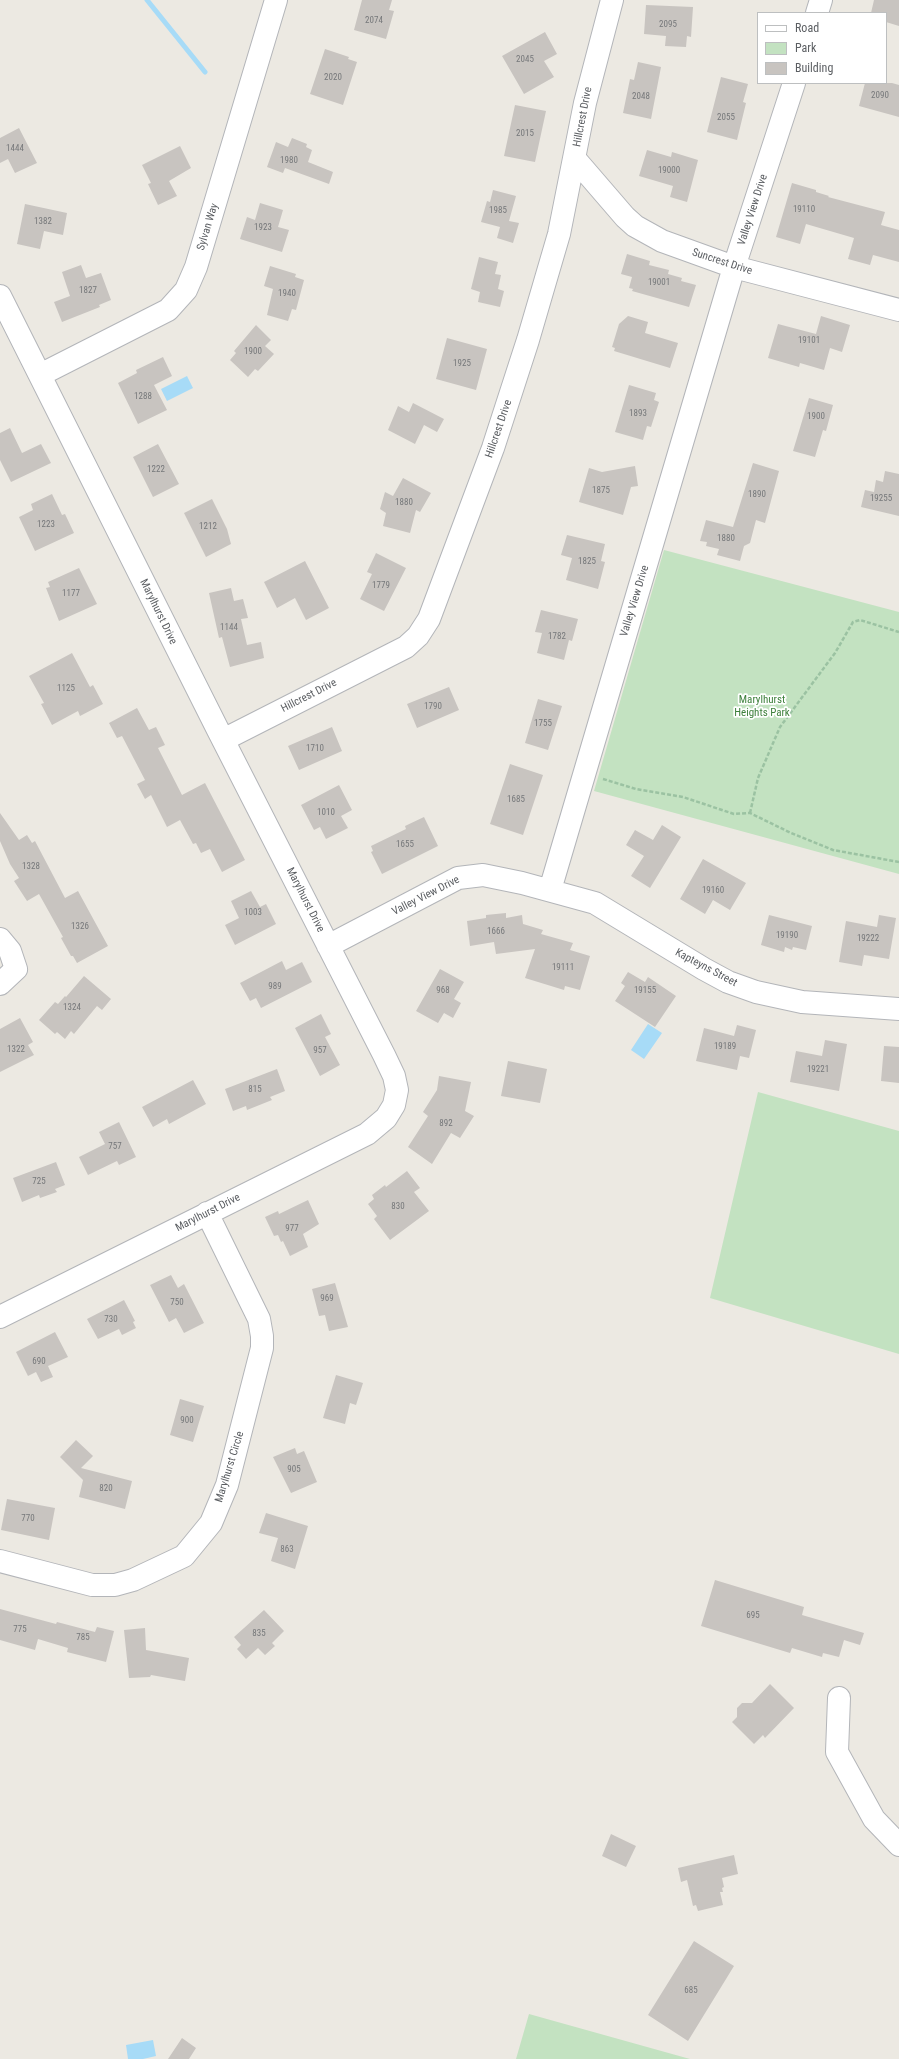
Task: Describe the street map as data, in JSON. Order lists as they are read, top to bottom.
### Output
{
  "streets": {
    "street": [
      "Hillcrest Drive",
      "Valley View Drive",
      "Sylvan Way",
      "Suncrest Drive",
      "Marylhurst Drive",
      "Kapteyns Street",
      "Marylhurst Circle"
    ]
  },
  "crossings": [
    ["Hillcrest Drive", "Suncrest Drive"],
    ["Hillcrest Drive", "Marylhurst Drive"],
    ["Valley View Drive", "Suncrest Drive"],
    ["Valley View Drive", "Marylhurst Drive"],
    ["Valley View Drive", "Kapteyns Street"],
    ["Sylvan Way", "Marylhurst Drive"],
    ["Marylhurst Drive", "Marylhurst Circle"]
  ],
  "parks": ["Marylhurst Heights Park"],
  "house_numbers": [
    "2074",
    "2095",
    "2045",
    "2020",
    "2090",
    "2048",
    "2055",
    "2015",
    "1444",
    "1980",
    "19000",
    "19110",
    "1985",
    "1382",
    "1923",
    "19001",
    "1827",
    "1940",
    "19101",
    "1900",
    "1925",
    "1288",
    "1893",
    "1900",
    "1222",
    "1875",
    "1890",
    "19255",
    "1880",
    "1223",
    "1212",
    "1880",
    "1825",
    "1779",
    "1177",
    "1144",
    "1782",
    "1125",
    "1790",
    "1755",
    "1710",
    "1685",
    "1010",
    "1655",
    "1328",
    "19160",
    "1003",
    "1326",
    "1666",
    "19190",
    "19222",
    "19111",
    "989",
    "968",
    "19155",
    "1324",
    "19189",
    "1322",
    "957",
    "19221",
    "815",
    "892",
    "757",
    "725",
    "830",
    "977",
    "969",
    "750",
    "730",
    "690",
    "900",
    "905",
    "820",
    "770",
    "863",
    "695",
    "775",
    "835",
    "785",
    "685"
  ],
  "legend": ["Road", "Park", "Building"]
}
